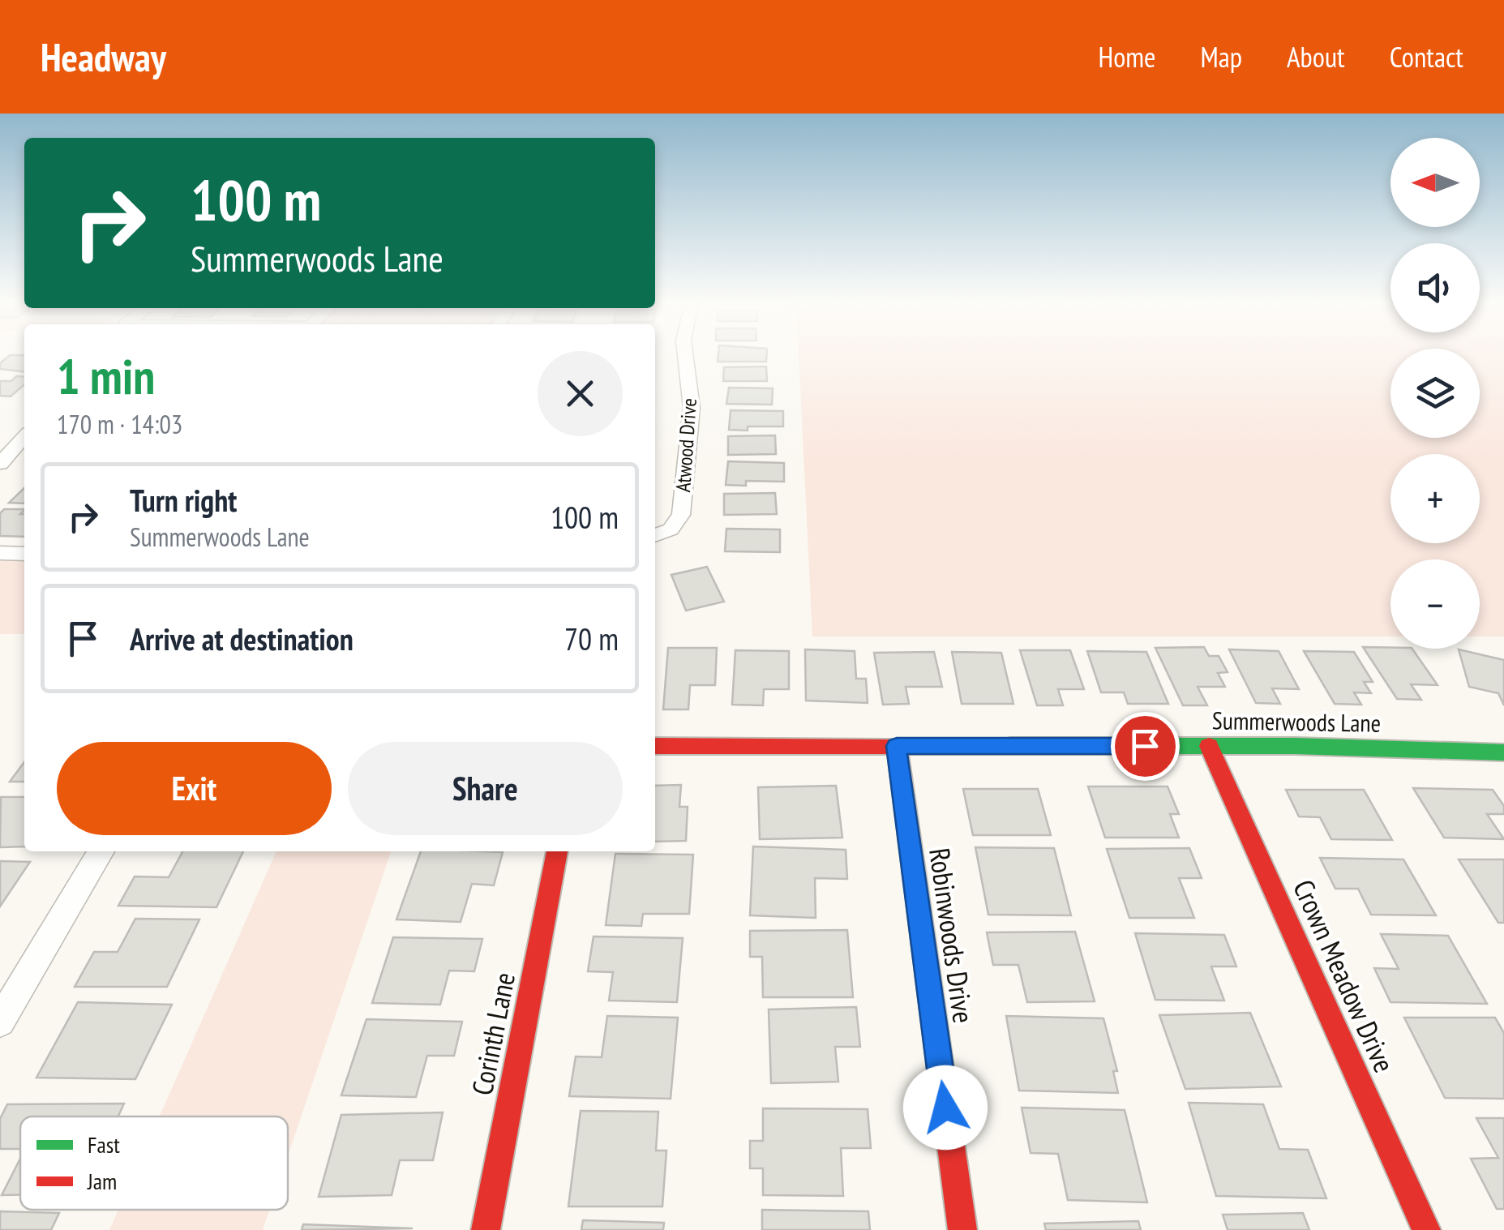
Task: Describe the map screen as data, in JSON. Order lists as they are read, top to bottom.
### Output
{
  "streets": {
    "street": [
      "Atwood Drive",
      "Summerwoods Lane",
      "Robinwoods Drive",
      "Crown Meadow Drive",
      "Corinth Lane"
    ]
  },
  "crossings": [
    ["Summerwoods Lane", "Robinwoods Drive"],
    ["Summerwoods Lane", "Crown Meadow Drive"]
  ],
  "legend": ["Fast", "Jam"],
  "north": "left",
  "page": {
    "header": "Headway",
    "nav": [
      "Home",
      "Map",
      "About",
      "Contact"
    ],
    "map_buttons": ["+", "−"],
    "turn": ["100 m", "Summerwoods Lane"],
    "heading": ["1 min", "170 m · 14:03"],
    "list": [
      {
        "name": "Turn right",
        "note": "Summerwoods Lane",
        "value": "100 m"
      },
      {
        "name": "Arrive at destination",
        "value": "70 m"
      }
    ],
    "buttons": ["Exit", "Share"]
  }
}
